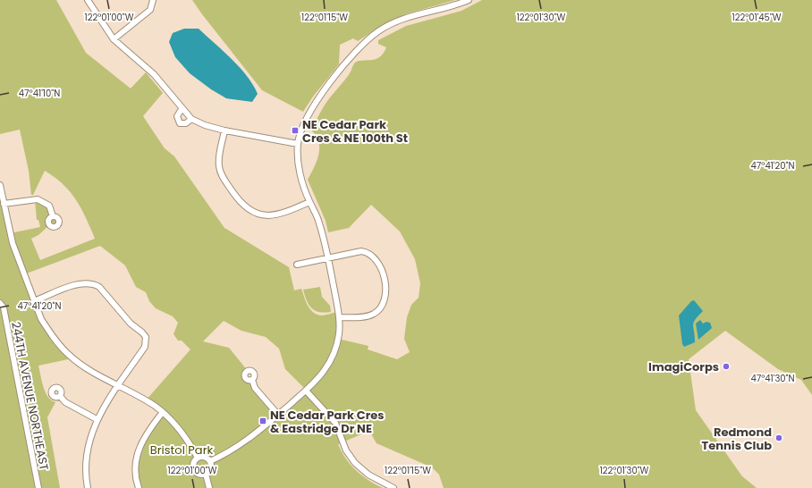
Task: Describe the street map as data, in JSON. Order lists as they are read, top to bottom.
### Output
{
  "streets": {
    "street": ["244TH AVENUE NORTHEAST"]
  },
  "parks": ["Bristol Park"],
  "places": {
    "transit": ["NE Cedar Park Cres & NE 100th St", "NE Cedar Park Cres & Eastridge Dr NE"],
    "other": ["ImagiCorps", "Redmond Tennis Club"]
  },
  "coordinates": [
    "122°01'00\"W",
    "122°01'15\"W",
    "122°01'30\"W",
    "122°01'45\"W",
    "47°41'10\"N",
    "47°41'20\"N",
    "47°41'30\"N"
  ]
}
